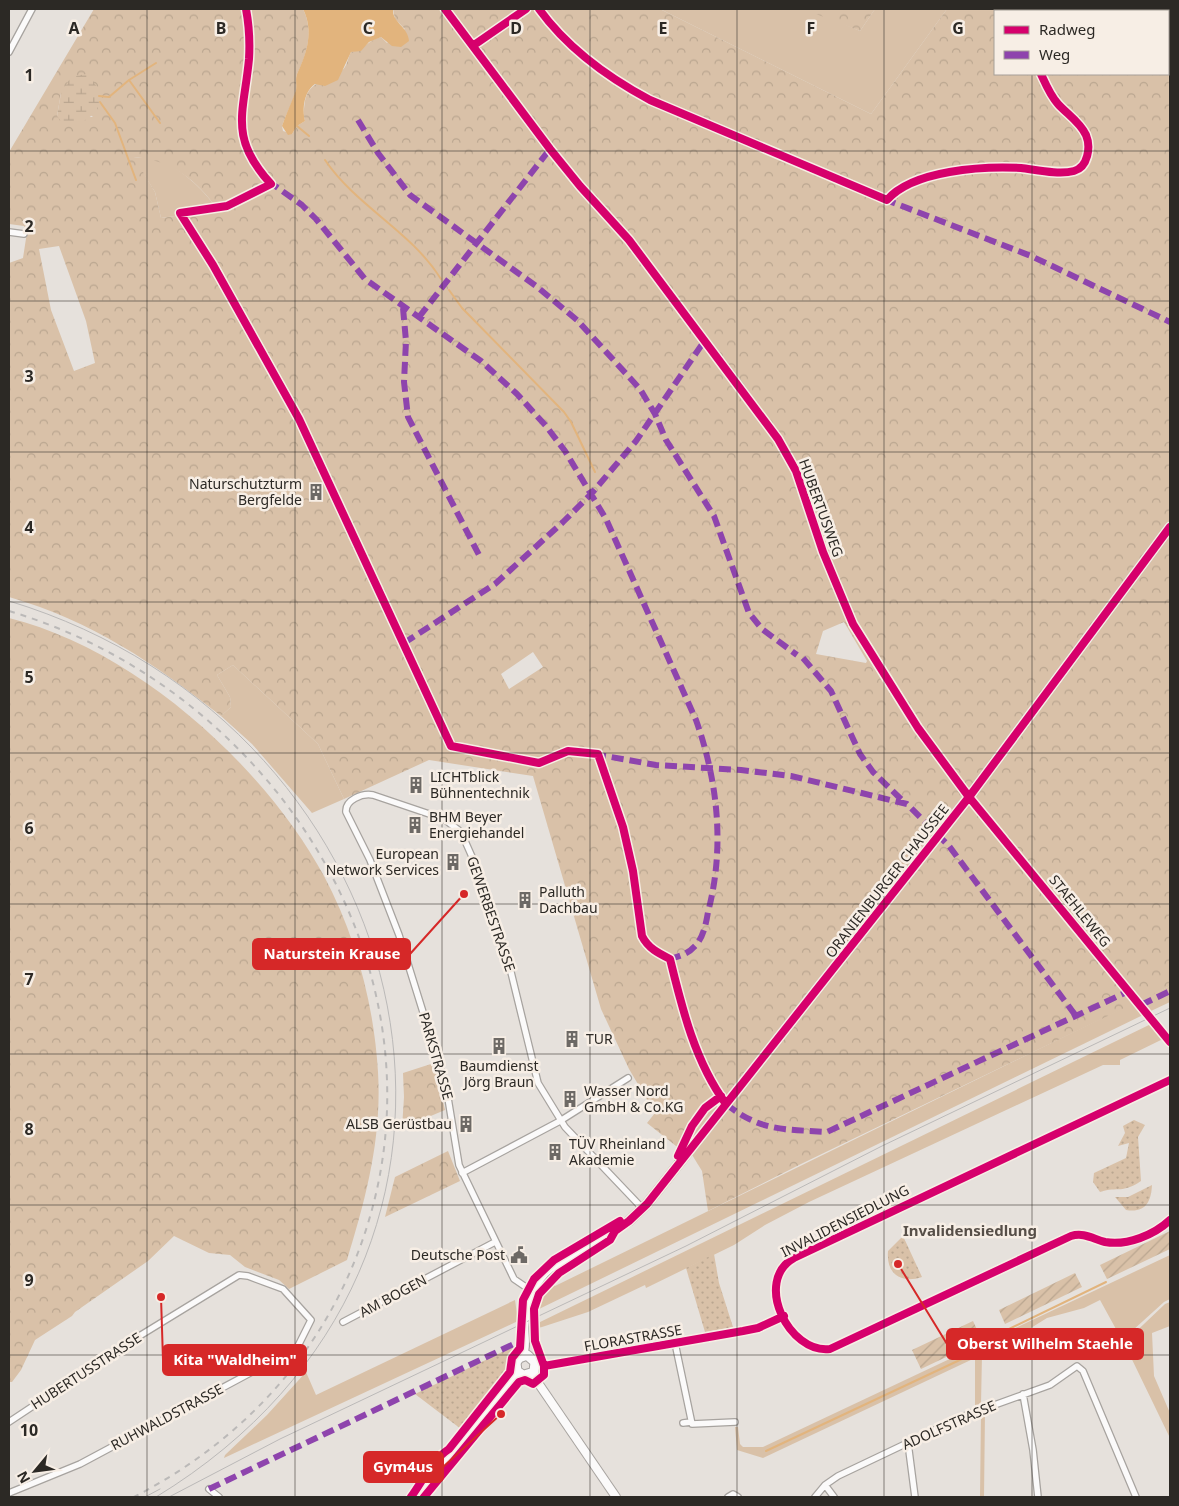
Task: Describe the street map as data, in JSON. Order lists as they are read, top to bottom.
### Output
{
  "streets": {
    "main road": ["ORANIENBURGER CHAUSSEE"],
    "street": [
      "HUBERTUSWEG",
      "STAEHLEWEG",
      "GEWERBESTRASSE",
      "PARKSTRASSE",
      "INVALIDENSIEDLUNG",
      "AM BOGEN",
      "FLORASTRASSE",
      "HUBERTUSSTRASSE",
      "RUHWALDSTRASSE",
      "ADOLFSTRASSE"
    ]
  },
  "crossings": [
    ["HUBERTUSWEG", "ORANIENBURGER CHAUSSEE"],
    ["HUBERTUSWEG", "STAEHLEWEG"],
    ["ORANIENBURGER CHAUSSEE", "STAEHLEWEG"],
    ["ORANIENBURGER CHAUSSEE", "GEWERBESTRASSE"],
    ["ORANIENBURGER CHAUSSEE", "PARKSTRASSE"],
    ["GEWERBESTRASSE", "PARKSTRASSE"],
    ["PARKSTRASSE", "AM BOGEN"],
    ["HUBERTUSSTRASSE", "RUHWALDSTRASSE"]
  ],
  "districts": ["Invalidensiedlung"],
  "places": {
    "building": [
      "Naturschutzturm Bergfelde",
      "LICHTblick Bühnentechnik",
      "BHM Beyer Energiehandel",
      "European Network Services",
      "Palluth Dachbau",
      "TUR",
      "Baumdienst Jörg Braun",
      "Wasser Nord GmbH & Co.KG",
      "ALSB Gerüstbau",
      "TÜV Rheinland Akademie"
    ],
    "other": [
      "Naturstein Krause",
      "Oberst Wilhelm Staehle",
      "Kita \"Waldheim\"",
      "Gym4us"
    ],
    "public building": ["Deutsche Post"]
  },
  "legend": ["Radweg", "Weg"],
  "north": "bottom left",
  "grid": {
    "columns": [
      "A",
      "B",
      "C",
      "D",
      "E",
      "F",
      "G"
    ],
    "rows": [
      "1",
      "2",
      "3",
      "4",
      "5",
      "6",
      "7",
      "8",
      "9",
      "10"
    ]
  }
}
